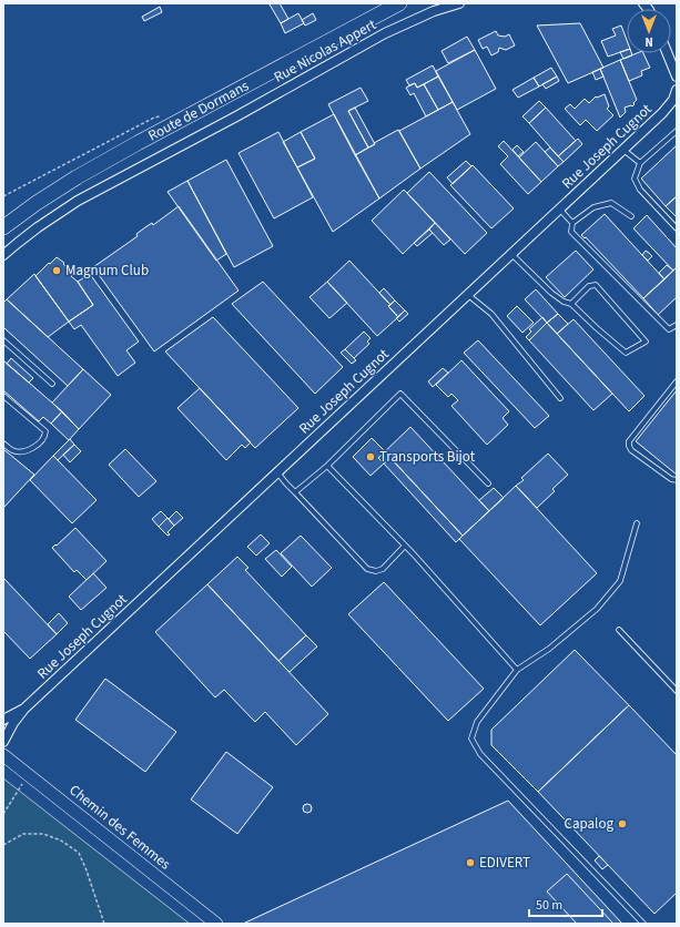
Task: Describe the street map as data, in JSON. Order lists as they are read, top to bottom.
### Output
{
  "streets": {
    "main road": ["Route de Dormans"],
    "street": ["Rue Nicolas Appert", "Rue Joseph Cugnot", "Chemin des Femmes"]
  },
  "places": [
    "Magnum Club",
    "Transports Bijot",
    "Capalog",
    "EDIVERT"
  ],
  "scale_bar": "50 m",
  "north": "bottom"
}
